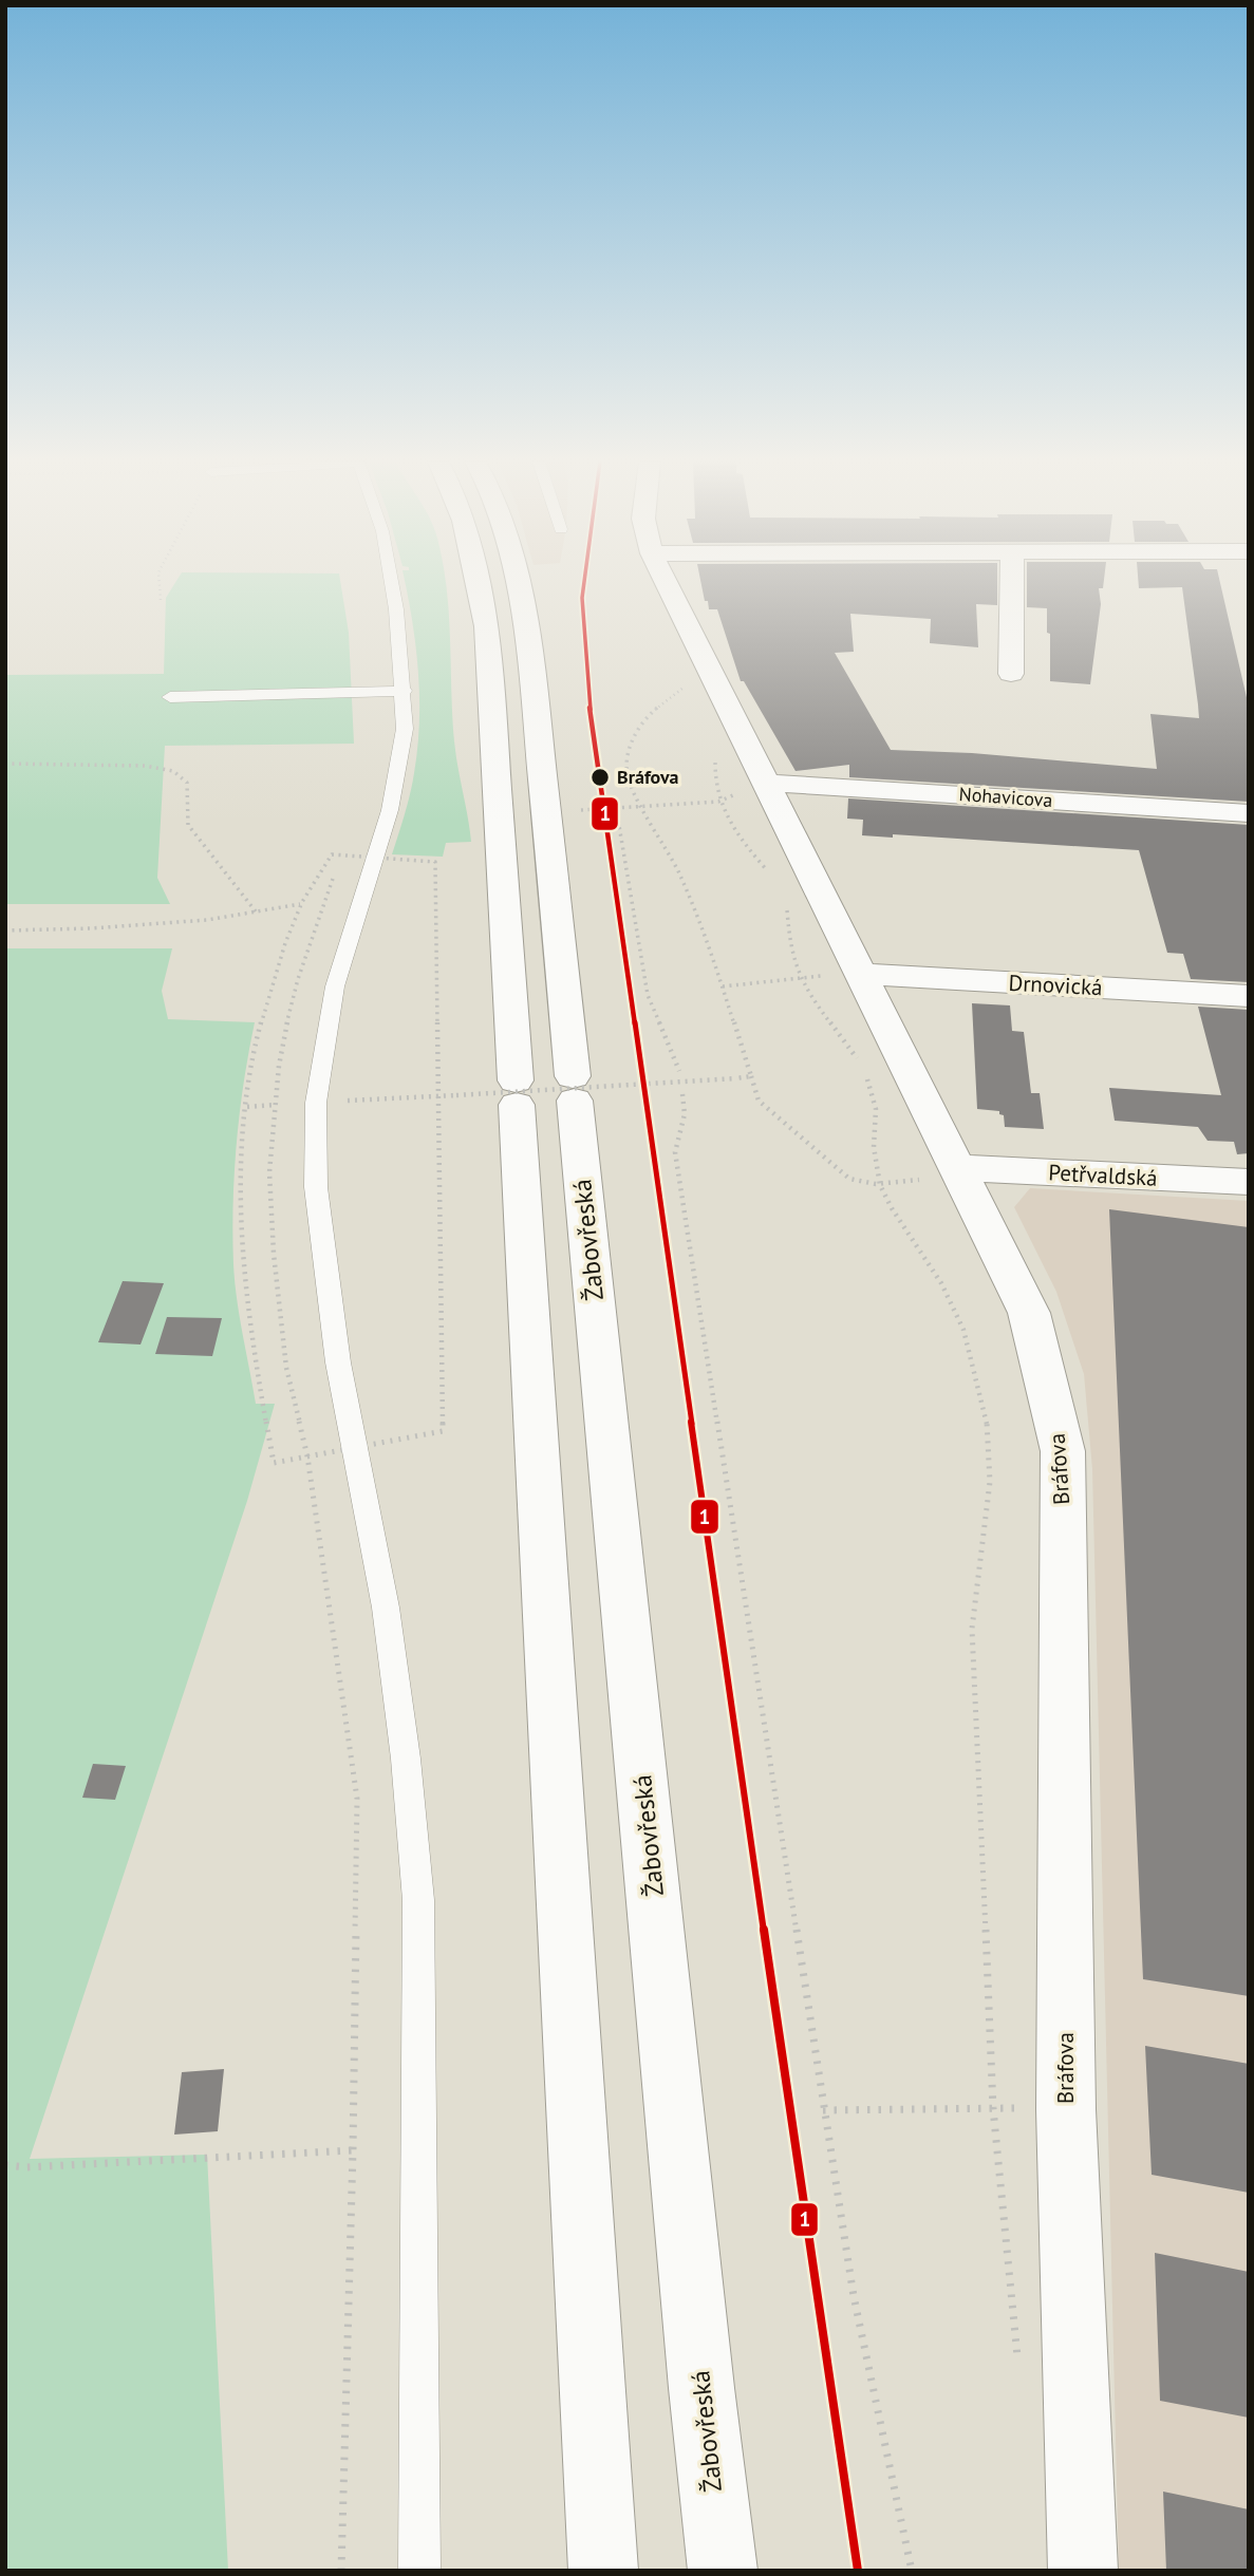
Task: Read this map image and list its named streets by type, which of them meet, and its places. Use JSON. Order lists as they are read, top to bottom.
{
  "streets": {
    "main road": [
      "Nohavicova",
      "Drnovická",
      "Petřvaldská",
      "Žabovřeská",
      "Bráfova"
    ]
  },
  "crossings": [
    ["Nohavicova", "Bráfova"],
    ["Drnovická", "Bráfova"],
    ["Petřvaldská", "Bráfova"]
  ],
  "places": ["Bráfova"],
  "lines": ["transit line 1"]
}
